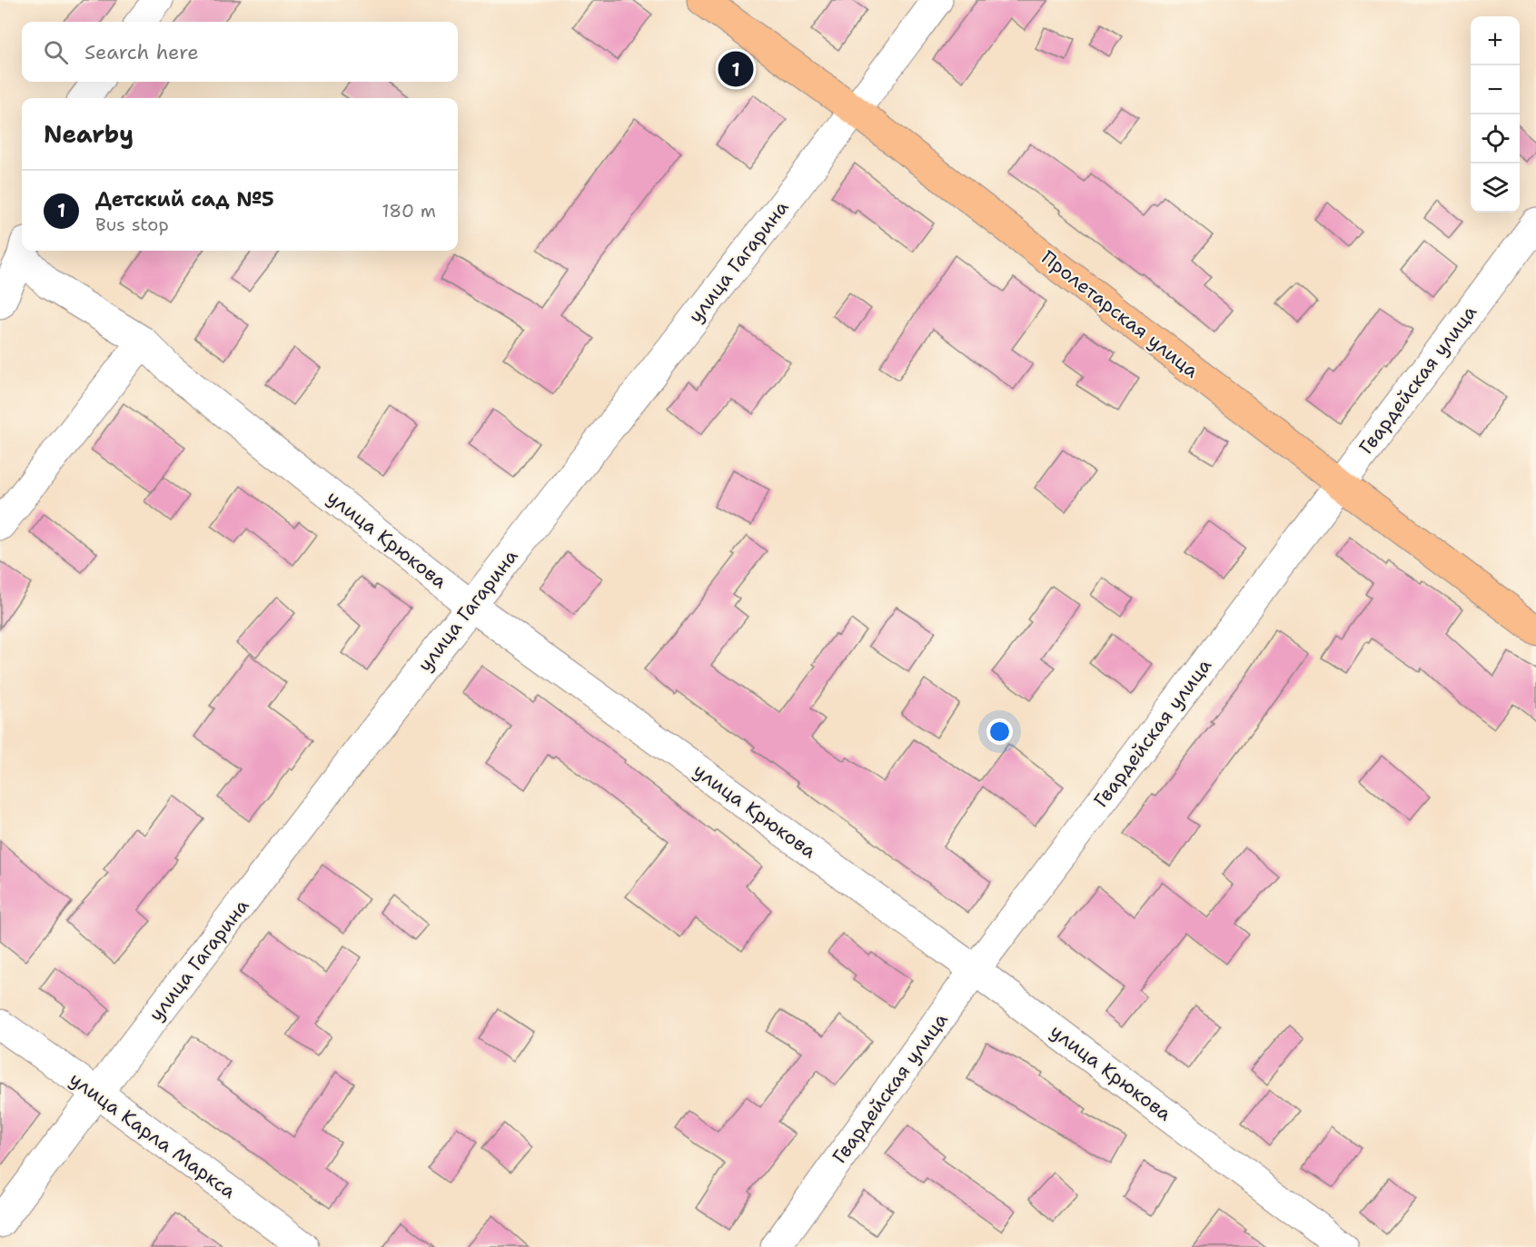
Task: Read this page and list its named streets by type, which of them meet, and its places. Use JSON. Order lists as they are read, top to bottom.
{
  "streets": {
    "main road": ["Пролетарская улица"],
    "street": [
      "улица Гагарина",
      "Гвардейская улица",
      "улица Крюкова",
      "улица Карла Маркса"
    ]
  },
  "crossings": [
    ["улица Гагарина", "Пролетарская улица"],
    ["улица Гагарина", "улица Крюкова"],
    ["улица Гагарина", "улица Карла Маркса"],
    ["Пролетарская улица", "Гвардейская улица"],
    ["Гвардейская улица", "улица Крюкова"]
  ],
  "page": {
    "map_buttons": ["+", "−"],
    "search": "Search here",
    "pins": "1",
    "heading": "Nearby",
    "list": [
      {
        "mark": "1",
        "name": "Детский сад №5",
        "note": "Bus stop",
        "value": "180 m"
      }
    ]
  }
}
